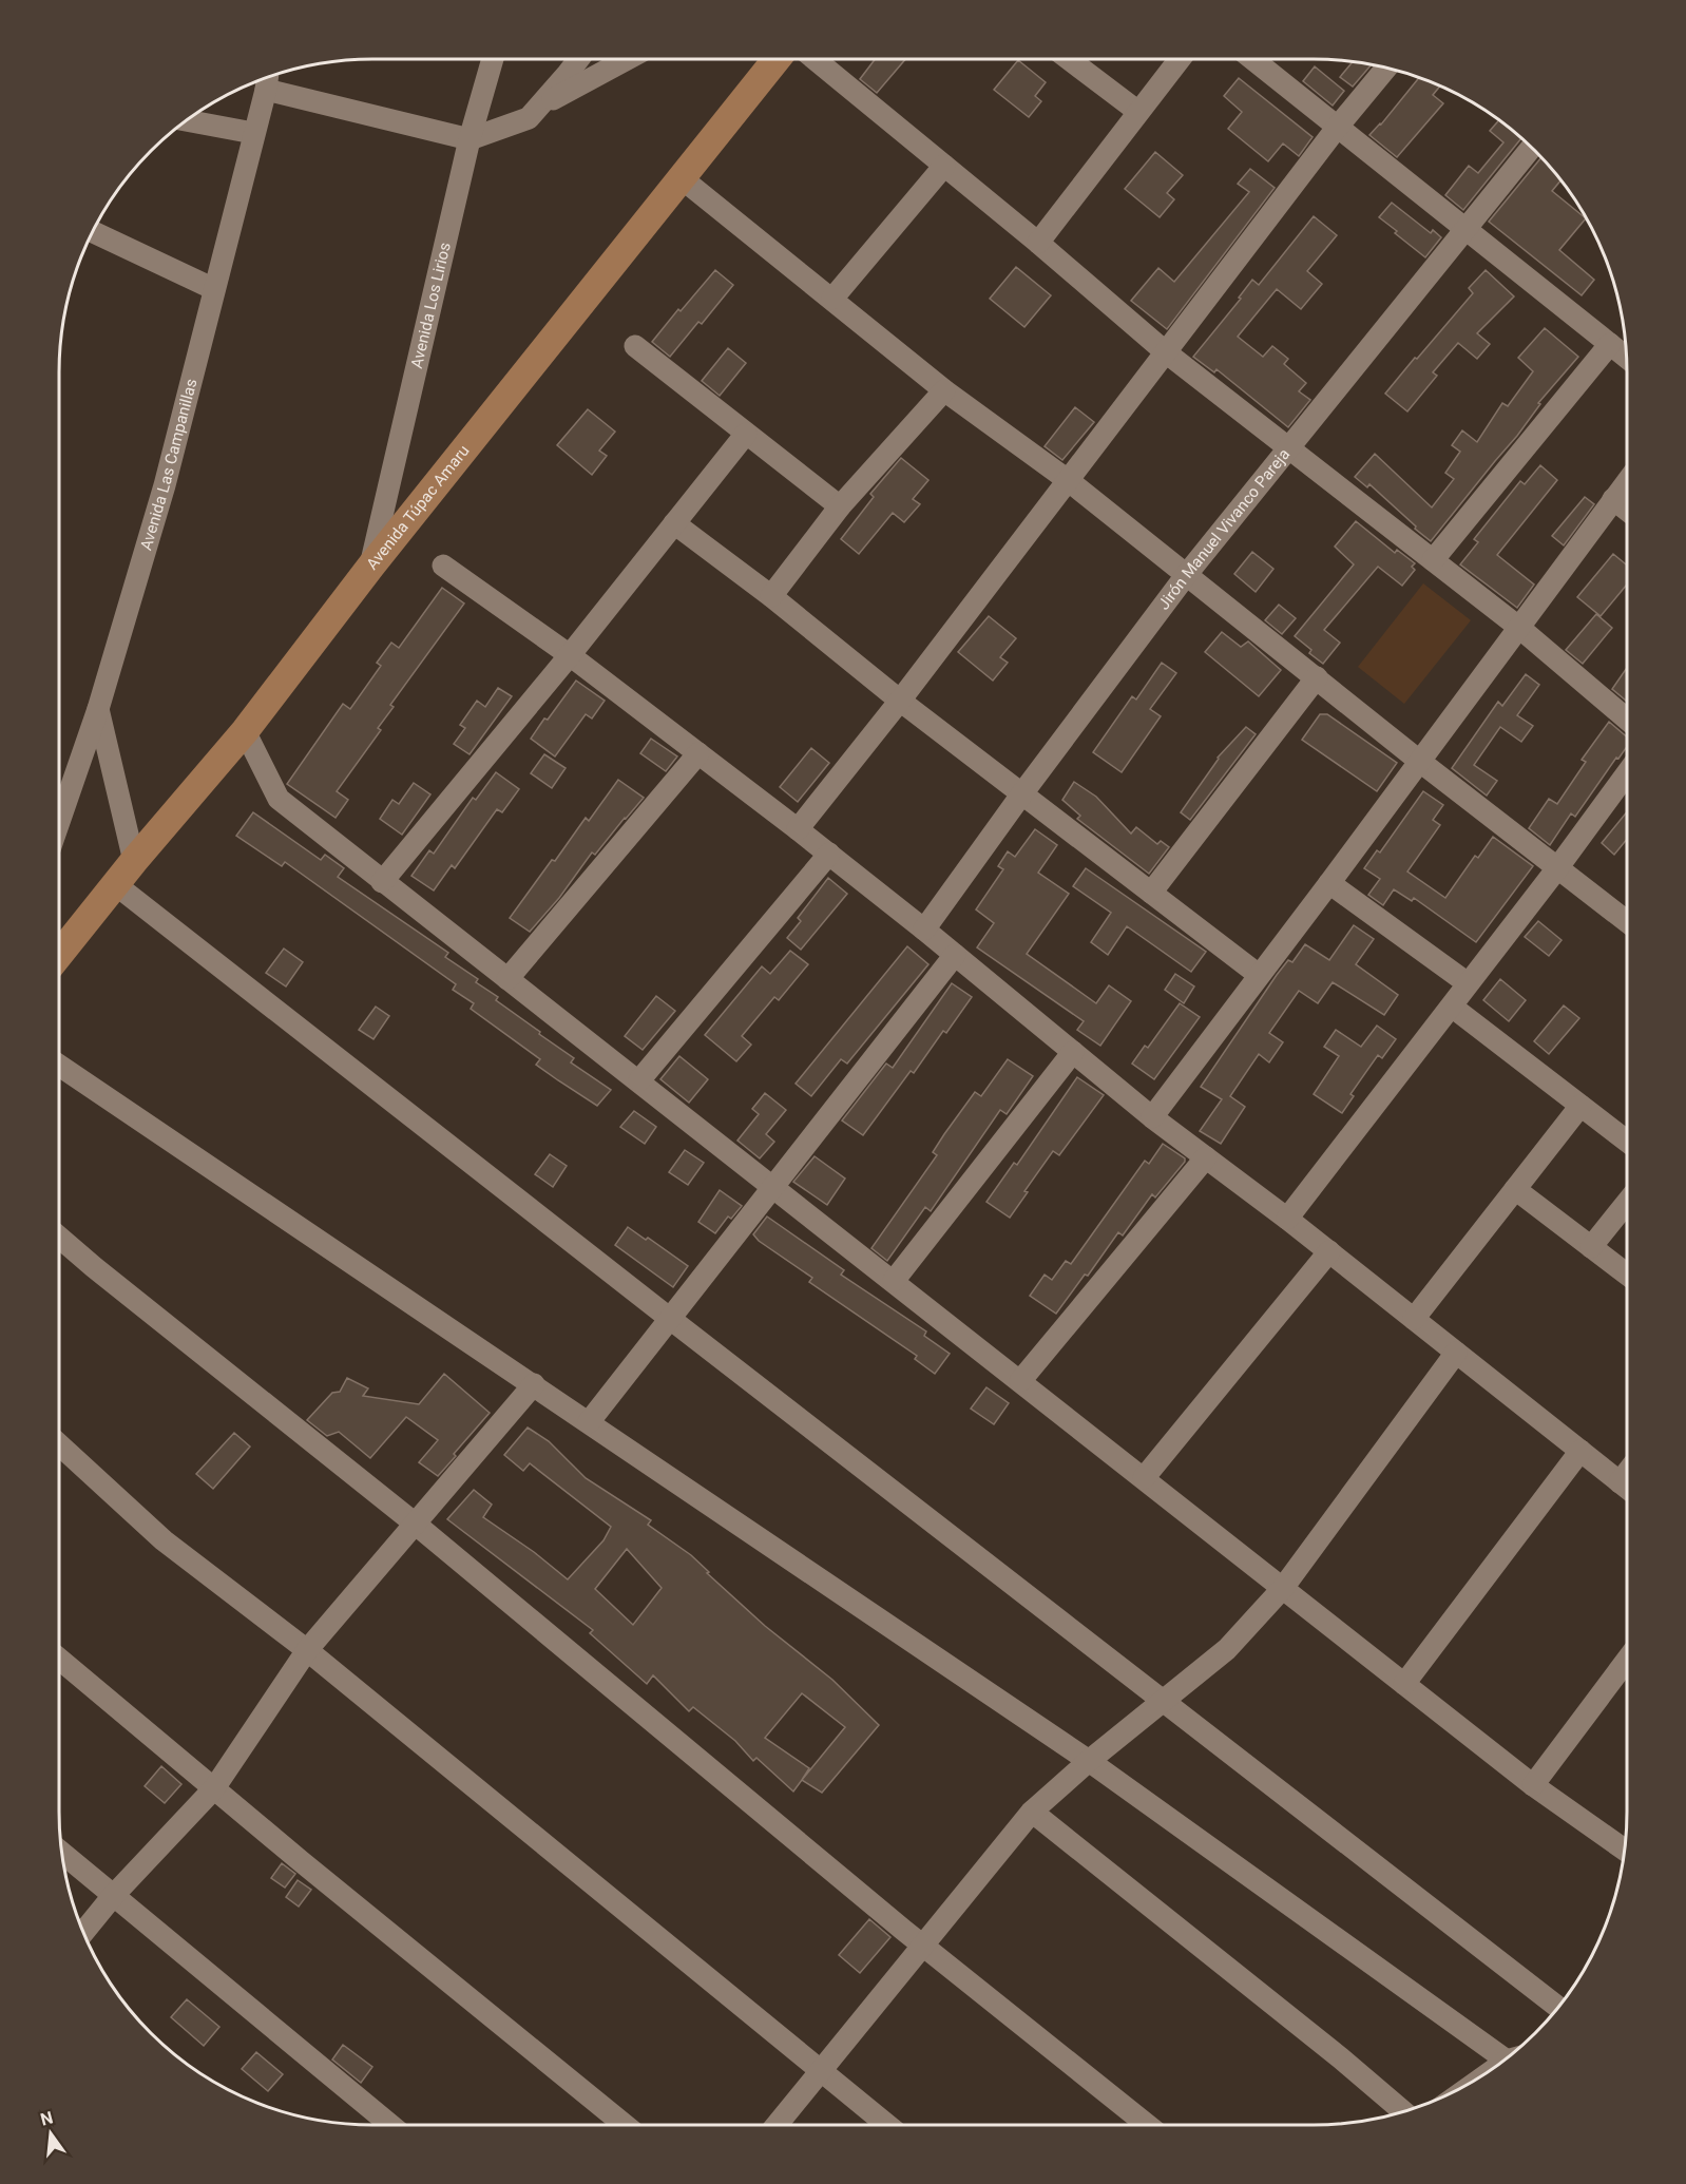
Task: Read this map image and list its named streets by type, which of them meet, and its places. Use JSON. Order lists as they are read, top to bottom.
{
  "streets": {
    "main road": ["Avenida Túpac Amaru"],
    "street": ["Avenida Los Lirios", "Avenida Las Campanillas", "Jirón Manuel Vivanco Pareja"]
  },
  "crossings": [
    ["Avenida Los Lirios", "Avenida Túpac Amaru"],
    ["Avenida Las Campanillas", "Avenida Túpac Amaru"]
  ],
  "north": "top"
}
